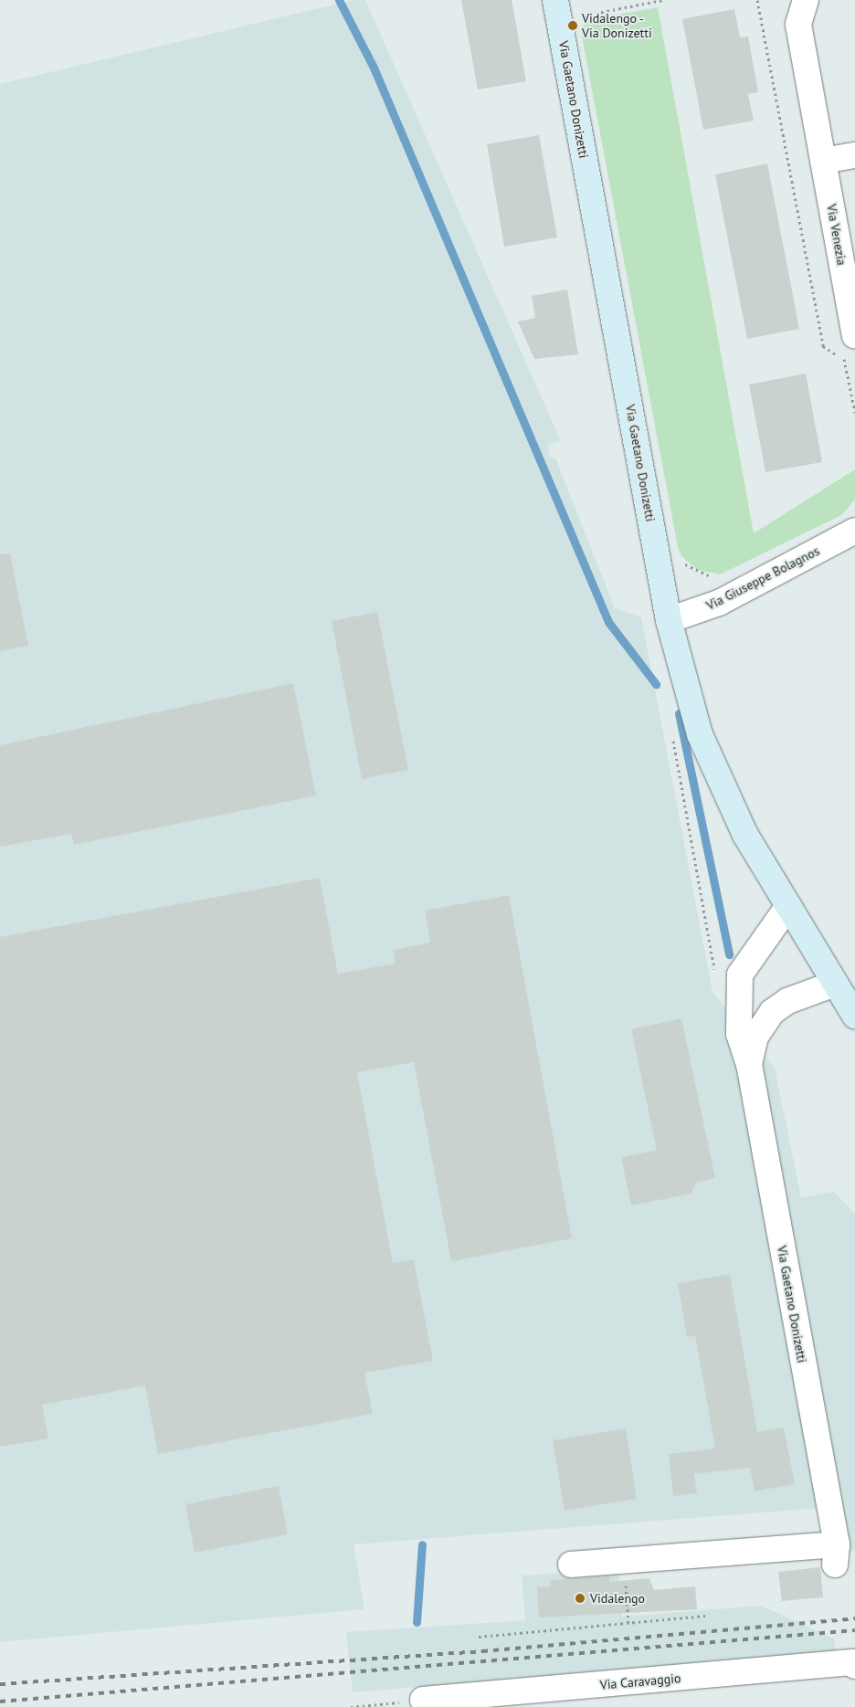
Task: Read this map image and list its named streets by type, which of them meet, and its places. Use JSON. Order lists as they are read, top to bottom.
{
  "streets": {
    "main road": ["Via Gaetano Donizetti"],
    "street": ["Via Venezia", "Via Giuseppe Bolagnos", "Via Caravaggio"]
  },
  "crossings": [
    ["Via Gaetano Donizetti", "Via Giuseppe Bolagnos"]
  ],
  "places": ["Vidalengo - Via Donizetti", "Vidalengo"]
}
